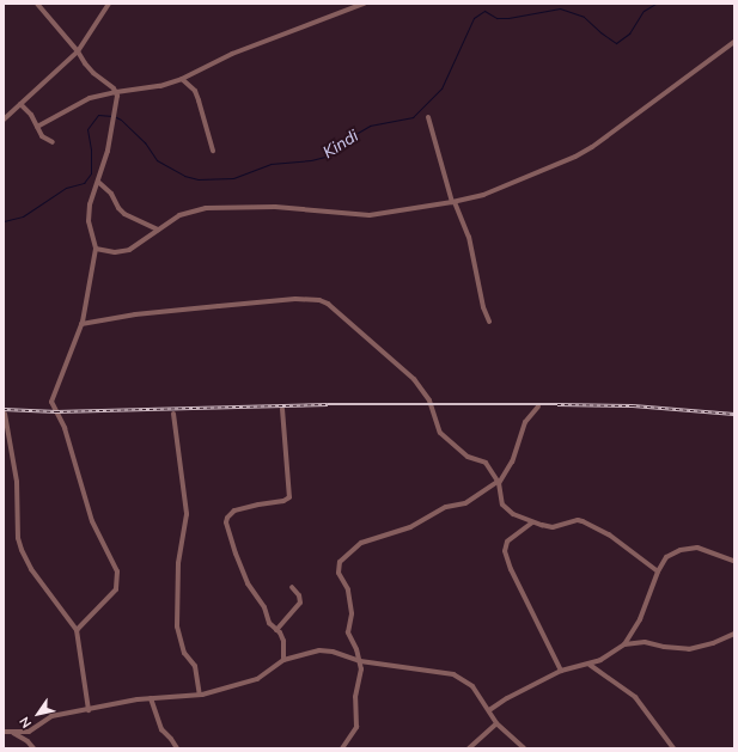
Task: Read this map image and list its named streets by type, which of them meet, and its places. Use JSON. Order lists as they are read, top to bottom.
{
  "water": ["Kindi"],
  "north": "bottom left"
}
